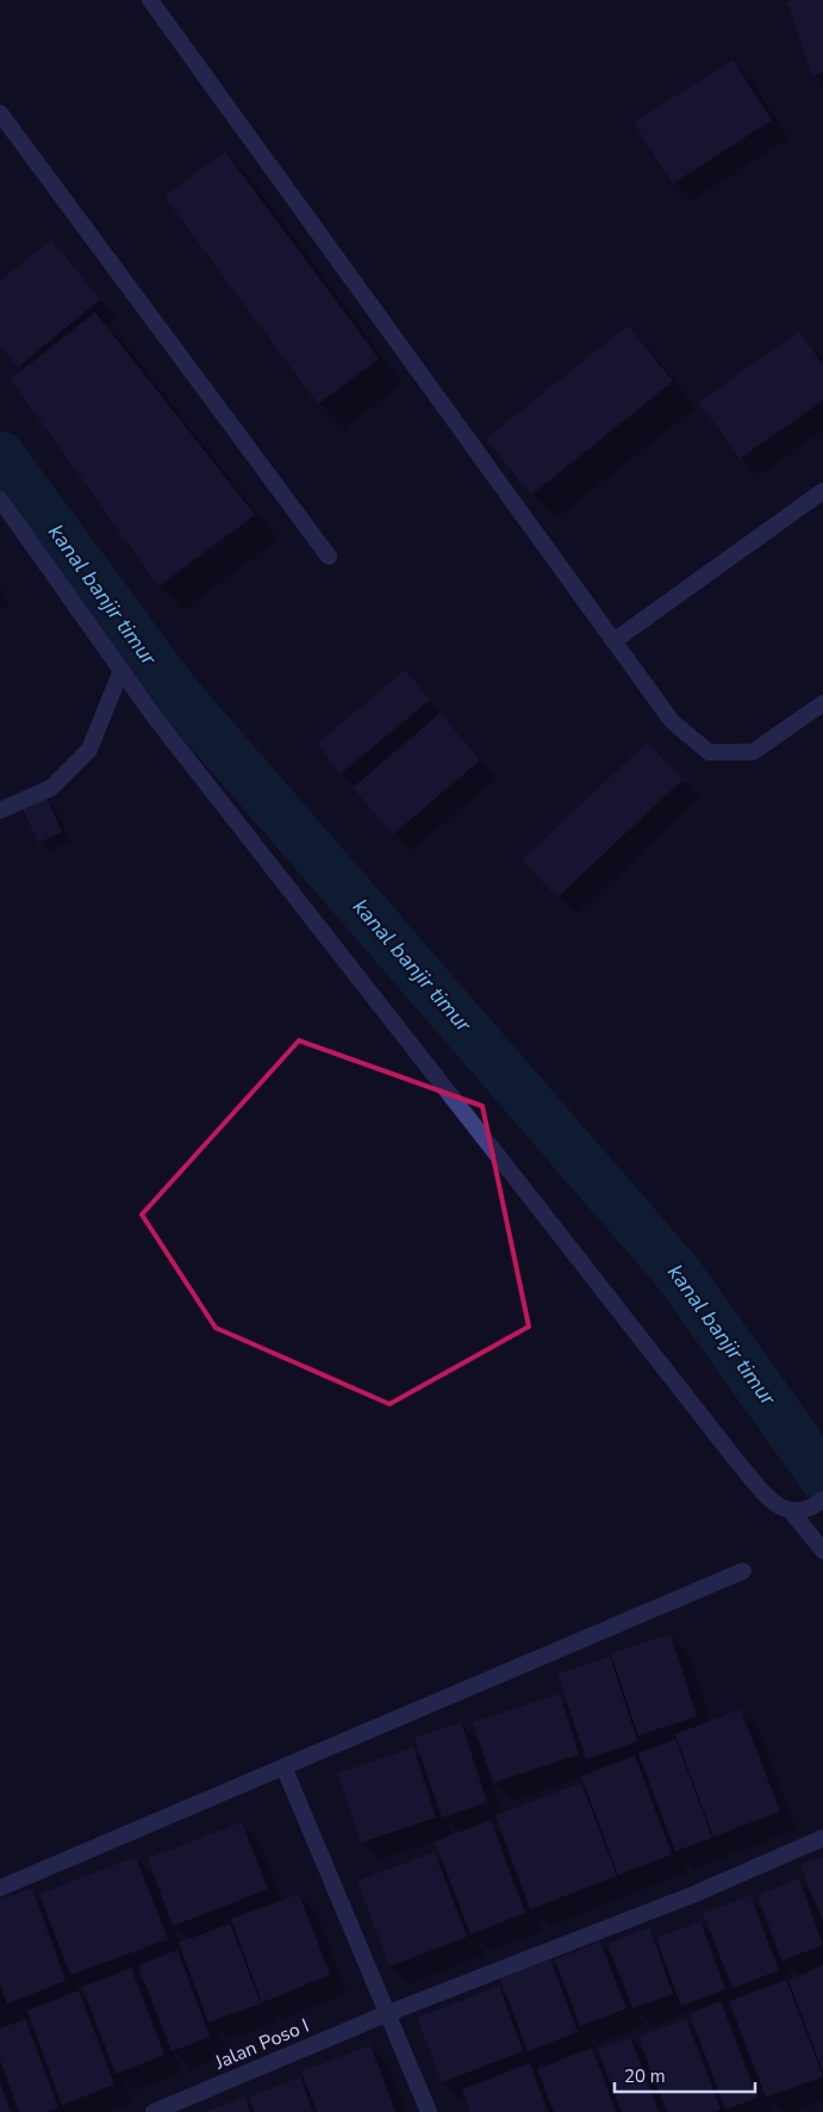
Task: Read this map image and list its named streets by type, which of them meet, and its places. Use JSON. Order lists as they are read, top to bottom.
{
  "streets": {
    "street": ["Jalan Poso I"]
  },
  "water": ["kanal banjir timur"],
  "scale_bar": "20 m"
}
